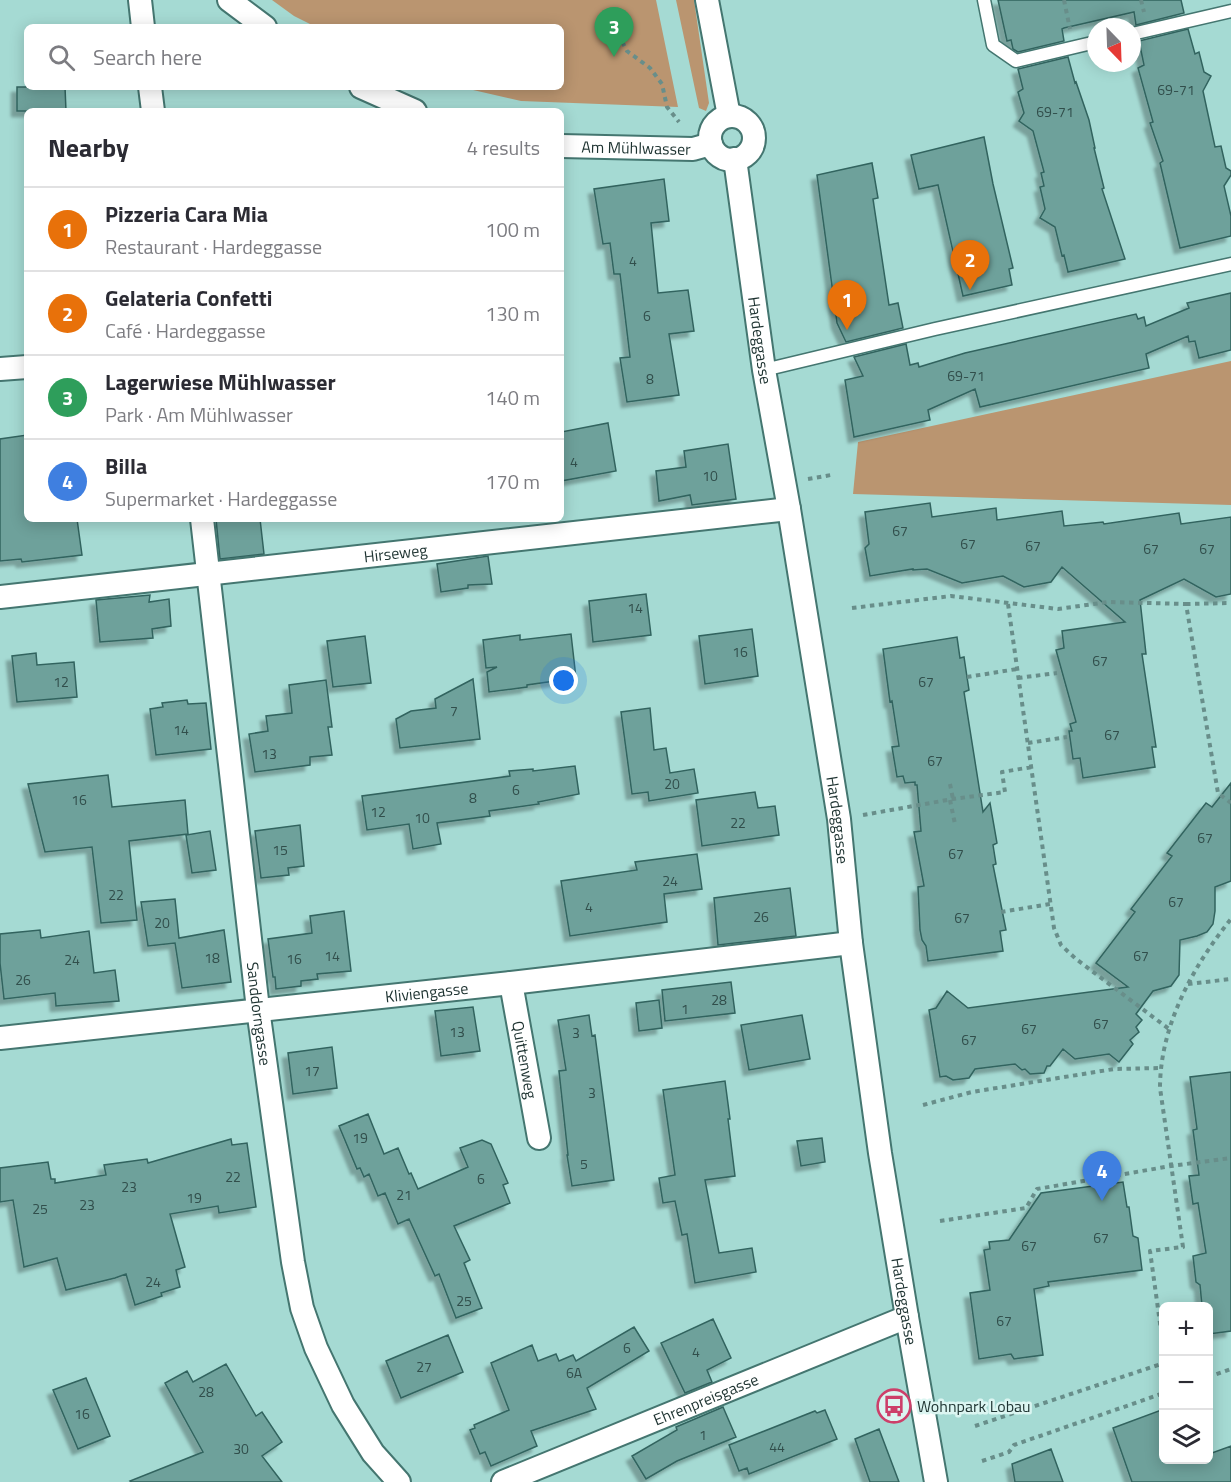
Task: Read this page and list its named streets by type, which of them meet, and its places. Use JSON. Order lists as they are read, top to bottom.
{
  "streets": {
    "street": [
      "Am Mühlwasser",
      "Hardeggasse",
      "Hirseweg",
      "Kliviengasse",
      "Sanddorngasse",
      "Quittenweg",
      "Ehrenpreisgasse"
    ]
  },
  "crossings": [
    ["Am Mühlwasser", "Hardeggasse"],
    ["Hardeggasse", "Hirseweg"],
    ["Hardeggasse", "Kliviengasse"],
    ["Hardeggasse", "Ehrenpreisgasse"],
    ["Hirseweg", "Sanddorngasse"],
    ["Kliviengasse", "Sanddorngasse"],
    ["Kliviengasse", "Quittenweg"]
  ],
  "places": {
    "bus stop": ["Wohnpark Lobau"]
  },
  "house_numbers": [
    "69-71",
    "69-71",
    "4",
    "6",
    "69-71",
    "8",
    "4",
    "10",
    "67",
    "67",
    "67",
    "67",
    "67",
    "14",
    "16",
    "67",
    "12",
    "67",
    "7",
    "14",
    "67",
    "13",
    "67",
    "20",
    "6",
    "8",
    "16",
    "12",
    "10",
    "22",
    "67",
    "15",
    "67",
    "24",
    "22",
    "67",
    "4",
    "26",
    "67",
    "20",
    "14",
    "67",
    "18",
    "16",
    "24",
    "26",
    "28",
    "1",
    "67",
    "67",
    "13",
    "3",
    "67",
    "17",
    "3",
    "19",
    "5",
    "22",
    "6",
    "23",
    "21",
    "19",
    "23",
    "25",
    "67",
    "67",
    "24",
    "25",
    "67",
    "6",
    "4",
    "27",
    "6A",
    "28",
    "16",
    "1",
    "44",
    "30"
  ],
  "north": "bottom right",
  "page": {
    "pins": [
      "3",
      "2",
      "1",
      "4"
    ],
    "search": "Search here",
    "heading": ["Nearby", "4 results"],
    "list": [
      {
        "mark": "1",
        "name": "Pizzeria Cara Mia",
        "note": "Restaurant · Hardeggasse",
        "value": "100 m"
      },
      {
        "mark": "2",
        "name": "Gelateria Confetti",
        "note": "Café · Hardeggasse",
        "value": "130 m"
      },
      {
        "mark": "3",
        "name": "Lagerwiese Mühlwasser",
        "note": "Park · Am Mühlwasser",
        "value": "140 m"
      },
      {
        "mark": "4",
        "name": "Billa",
        "note": "Supermarket · Hardeggasse",
        "value": "170 m"
      }
    ],
    "map_buttons": ["+", "−"]
  }
}
